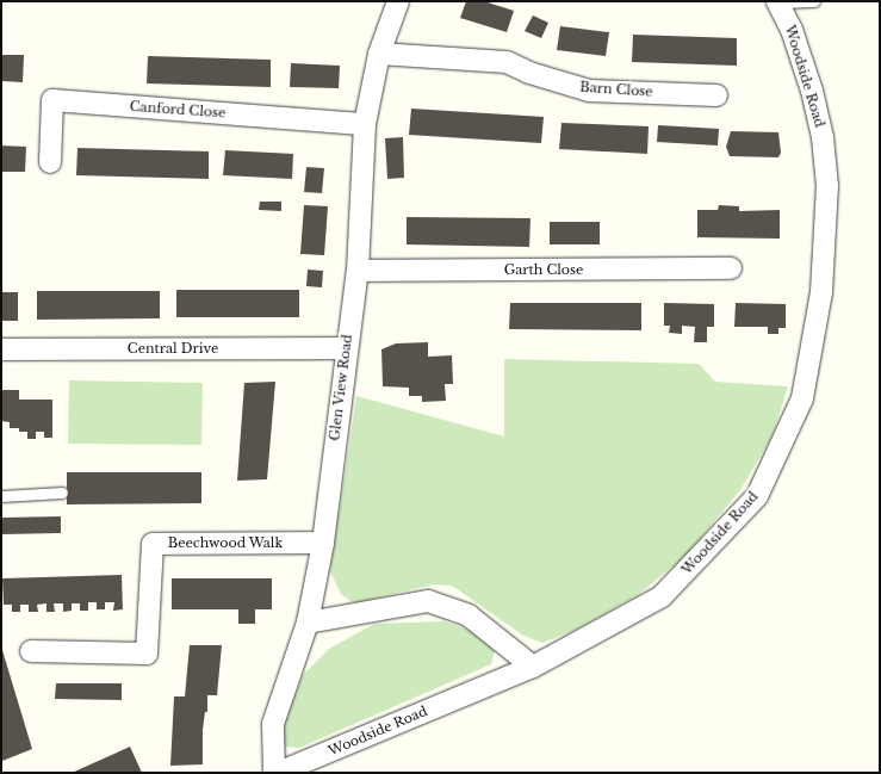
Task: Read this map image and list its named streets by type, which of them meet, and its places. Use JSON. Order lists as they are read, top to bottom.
{
  "streets": {
    "street": [
      "Woodside Road",
      "Barn Close",
      "Canford Close",
      "Garth Close",
      "Central Drive",
      "Glen View Road",
      "Beechwood Walk"
    ]
  },
  "crossings": [
    ["Barn Close", "Glen View Road"],
    ["Canford Close", "Glen View Road"],
    ["Garth Close", "Glen View Road"],
    ["Central Drive", "Glen View Road"],
    ["Glen View Road", "Beechwood Walk"]
  ]
}
